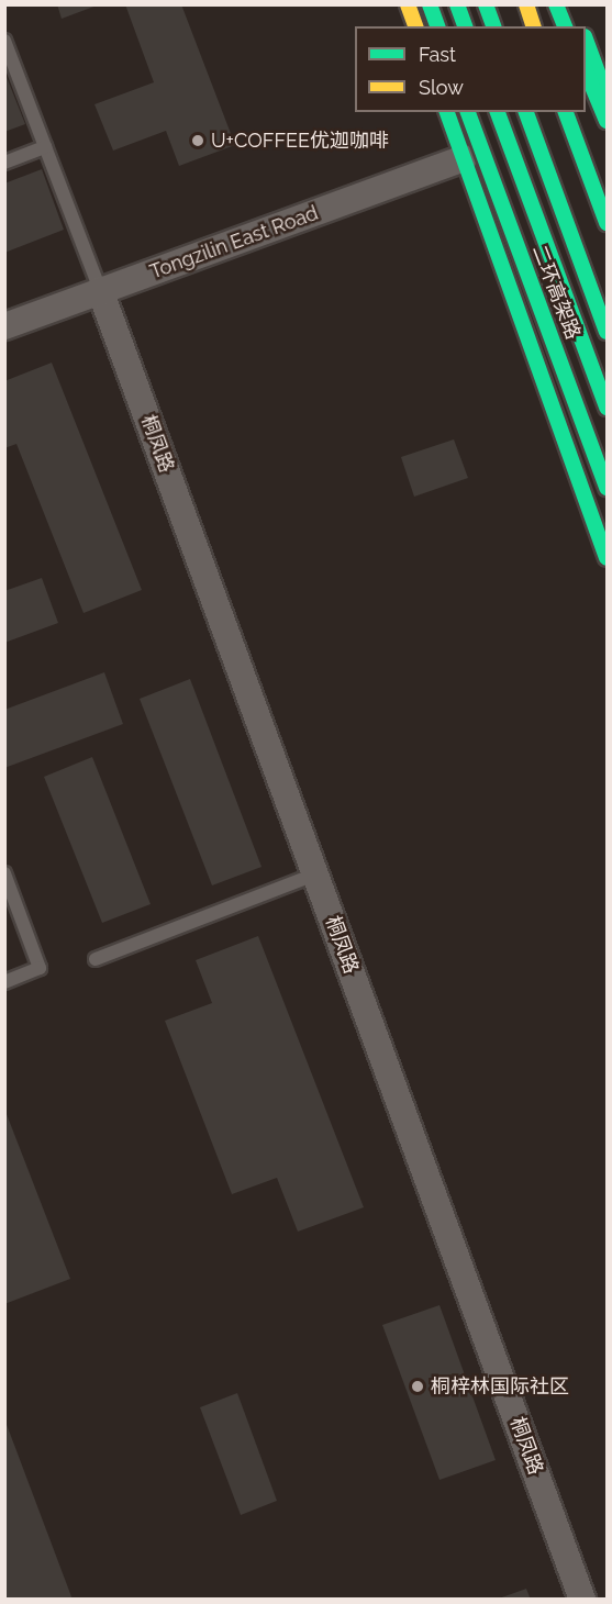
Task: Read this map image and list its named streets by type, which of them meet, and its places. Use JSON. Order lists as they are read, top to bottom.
{
  "streets": {
    "main road": ["二环高架路"],
    "street": ["Tongzilin East Road", "桐凤路"]
  },
  "crossings": [
    ["Tongzilin East Road", "桐凤路"]
  ],
  "places": ["U+COFFEE优迦咖啡", "桐梓林国际社区"],
  "legend": ["Fast", "Slow"]
}
